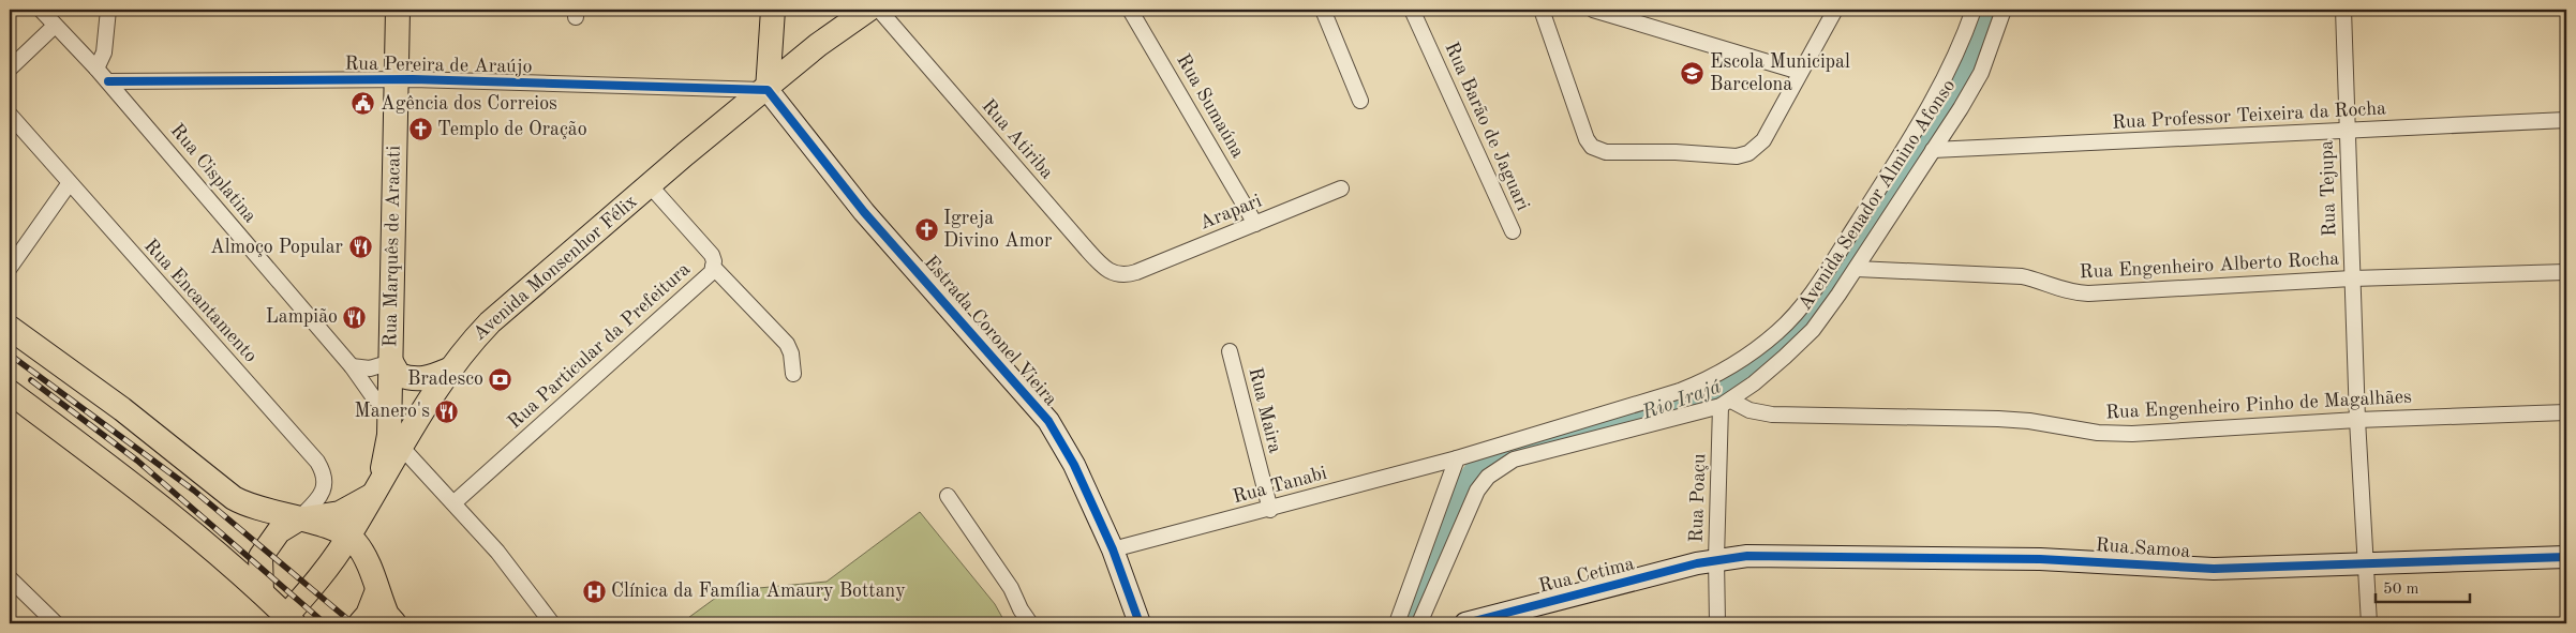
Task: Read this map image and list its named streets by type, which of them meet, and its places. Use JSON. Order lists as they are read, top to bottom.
{
  "streets": {
    "main road": ["Rua Marquês de Aracati", "Avenida Monsenhor Félix"],
    "street": [
      "Rua Pereira de Araújo",
      "Rua Sumaúna",
      "Rua Professor Teixeira da Rocha",
      "Rua Barão de Jaguari",
      "Rua Atiriba",
      "Rua Cisplatina",
      "Rua Tejupa",
      "Avenida Senador Almino Afonso",
      "Arapari",
      "Rua Engenheiro Alberto Rocha",
      "Rua Encantamento",
      "Estrada Coronel Vieira",
      "Rua Particular da Prefeitura",
      "Rua Engenheiro Pinho de Magalhães",
      "Rua Maira",
      "Rua Tanabi",
      "Rua Poaçu",
      "Rua Samoa",
      "Rua Cetima"
    ]
  },
  "crossings": [
    ["Rua Pereira de Araújo", "Rua Cisplatina"],
    ["Rua Pereira de Araújo", "Rua Marquês de Aracati"],
    ["Rua Pereira de Araújo", "Avenida Monsenhor Félix"],
    ["Rua Pereira de Araújo", "Estrada Coronel Vieira"],
    ["Rua Sumaúna", "Arapari"],
    ["Rua Professor Teixeira da Rocha", "Rua Tejupa"],
    ["Rua Professor Teixeira da Rocha", "Avenida Senador Almino Afonso"],
    ["Rua Atiriba", "Arapari"],
    ["Rua Cisplatina", "Rua Marquês de Aracati"],
    ["Rua Tejupa", "Rua Engenheiro Alberto Rocha"],
    ["Rua Tejupa", "Rua Engenheiro Pinho de Magalhães"],
    ["Rua Tejupa", "Rua Samoa"],
    ["Avenida Senador Almino Afonso", "Rua Engenheiro Alberto Rocha"],
    ["Avenida Senador Almino Afonso", "Rua Engenheiro Pinho de Magalhães"],
    ["Avenida Senador Almino Afonso", "Rua Tanabi"],
    ["Avenida Senador Almino Afonso", "Rua Poaçu"],
    ["Rua Marquês de Aracati", "Avenida Monsenhor Félix"],
    ["Avenida Monsenhor Félix", "Estrada Coronel Vieira"],
    ["Avenida Monsenhor Félix", "Rua Particular da Prefeitura"],
    ["Estrada Coronel Vieira", "Rua Tanabi"],
    ["Rua Engenheiro Pinho de Magalhães", "Rua Poaçu"],
    ["Rua Maira", "Rua Tanabi"],
    ["Rua Poaçu", "Rua Samoa"],
    ["Rua Poaçu", "Rua Cetima"],
    ["Rua Samoa", "Rua Cetima"]
  ],
  "water": ["Rio Irajá"],
  "places": {
    "school or university": ["Escola Municipal Barcelona"],
    "public building": ["Agência dos Correios"],
    "church": ["Templo de Oração", "Igreja Divino Amor"],
    "restaurant": ["Almoço Popular", "Lampião", "Manero's"],
    "bank": ["Bradesco"],
    "hospital": ["Clínica da Família Amaury Bottany"]
  },
  "scale_bar": "50 m"
}
